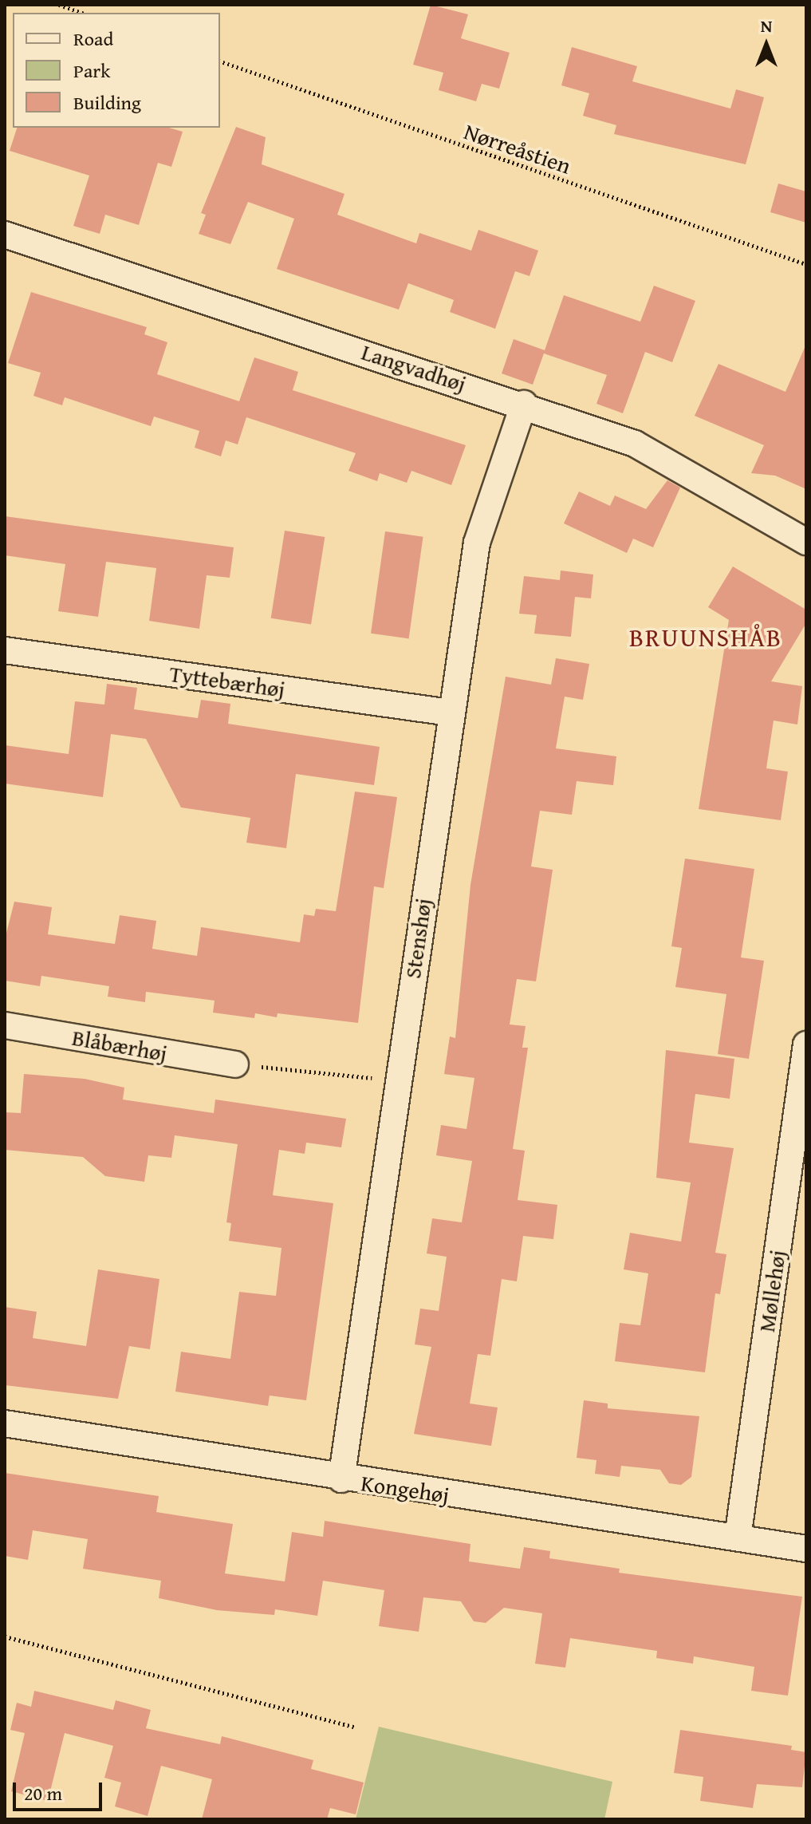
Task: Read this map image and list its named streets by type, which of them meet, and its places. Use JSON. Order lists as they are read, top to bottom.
{
  "streets": {
    "street": [
      "Langvadhøj",
      "Tyttebærhøj",
      "Stenshøj",
      "Blåbærhøj",
      "Møllehøj",
      "Kongehøj"
    ],
    "path": ["Nørreåstien"]
  },
  "crossings": [
    ["Langvadhøj", "Stenshøj"],
    ["Tyttebærhøj", "Stenshøj"],
    ["Stenshøj", "Kongehøj"],
    ["Møllehøj", "Kongehøj"]
  ],
  "districts": ["BRUUNSHÅB"],
  "legend": ["Road", "Park", "Building"],
  "scale_bar": "20 m",
  "north": "top"
}
